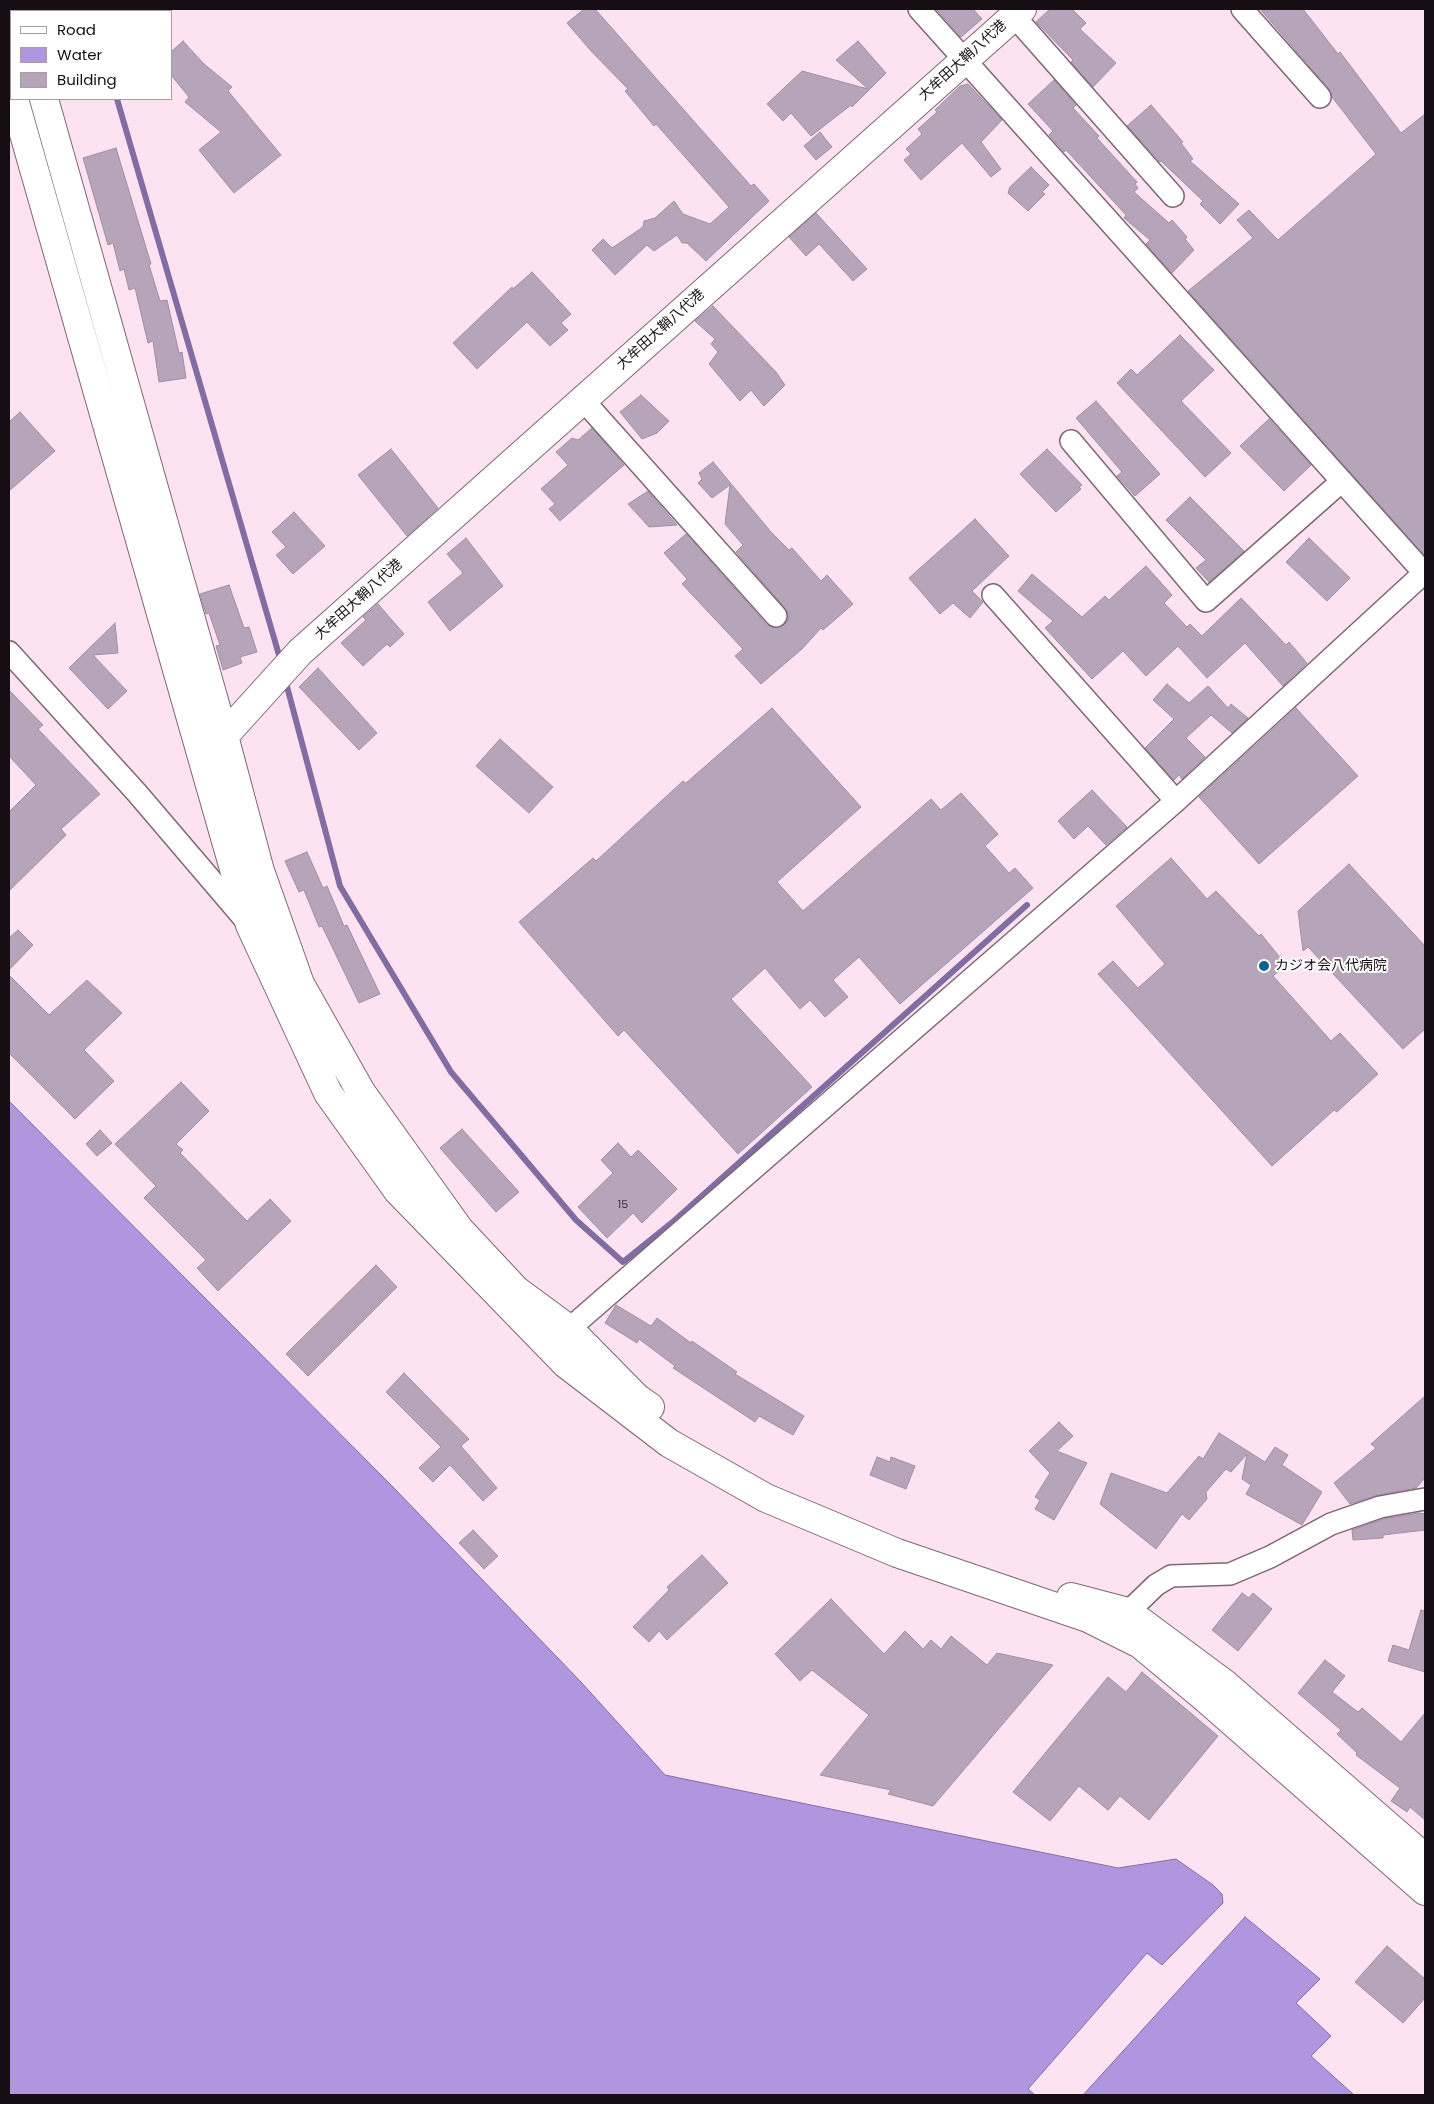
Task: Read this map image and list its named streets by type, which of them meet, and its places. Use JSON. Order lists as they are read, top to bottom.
{
  "streets": {
    "street": ["大牟田大鞘八代港"]
  },
  "places": ["カジオ会八代病院"],
  "house_numbers": ["15"],
  "legend": ["Road", "Water", "Building"]
}
